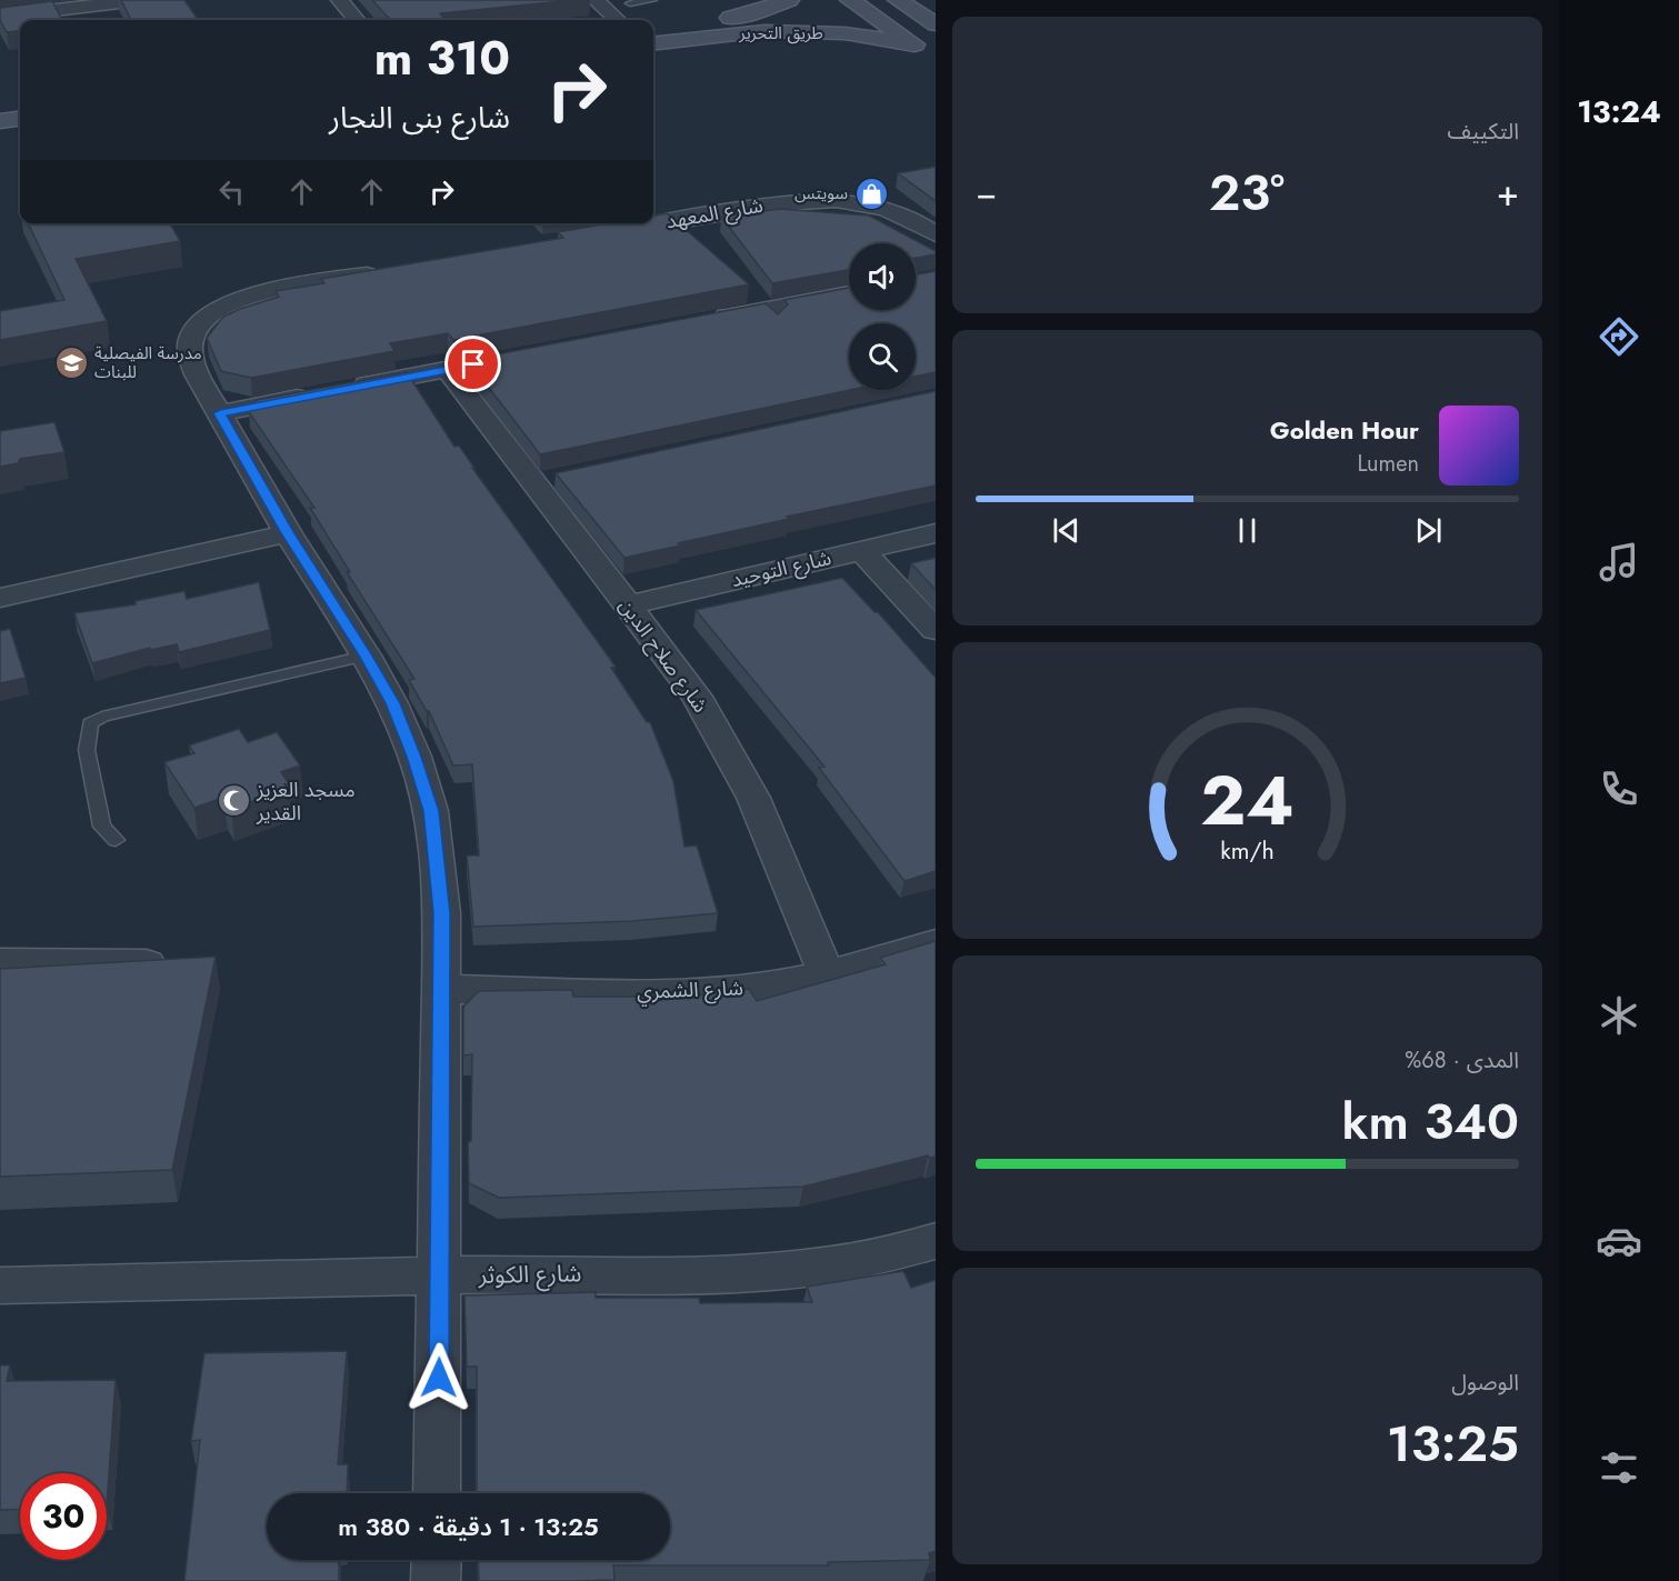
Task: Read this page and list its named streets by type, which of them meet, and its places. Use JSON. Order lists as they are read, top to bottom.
{
  "streets": {
    "street": [
      "طريق التحرير",
      "شارع المعهد",
      "شارع التوحيد",
      "شارع صلاح الدين",
      "شارع الشمري",
      "شارع الكوثر"
    ]
  },
  "crossings": [
    ["شارع التوحيد", "شارع صلاح الدين"],
    ["شارع صلاح الدين", "شارع الشمري"]
  ],
  "places": {
    "shop": ["سويتس"],
    "school or university": ["مدرسة الفيصلية للبنات"],
    "mosque": ["مسجد العزيز القدير"]
  },
  "page": {
    "tabs": "13:24",
    "tile": [
      "التكييف",
      ["المدى · 68%", "340 km"],
      ["الوصول", "13:25"]
    ],
    "turn": ["310 m", "شارع بنى النجار"],
    "heat": ["−", "23°", "+"],
    "song": ["Golden Hour", "Lumen"],
    "limit": "30",
    "trip": "13:25 · 1 دقيقة · 380 m",
    "gauge": ["24", "km/h"]
  }
}
